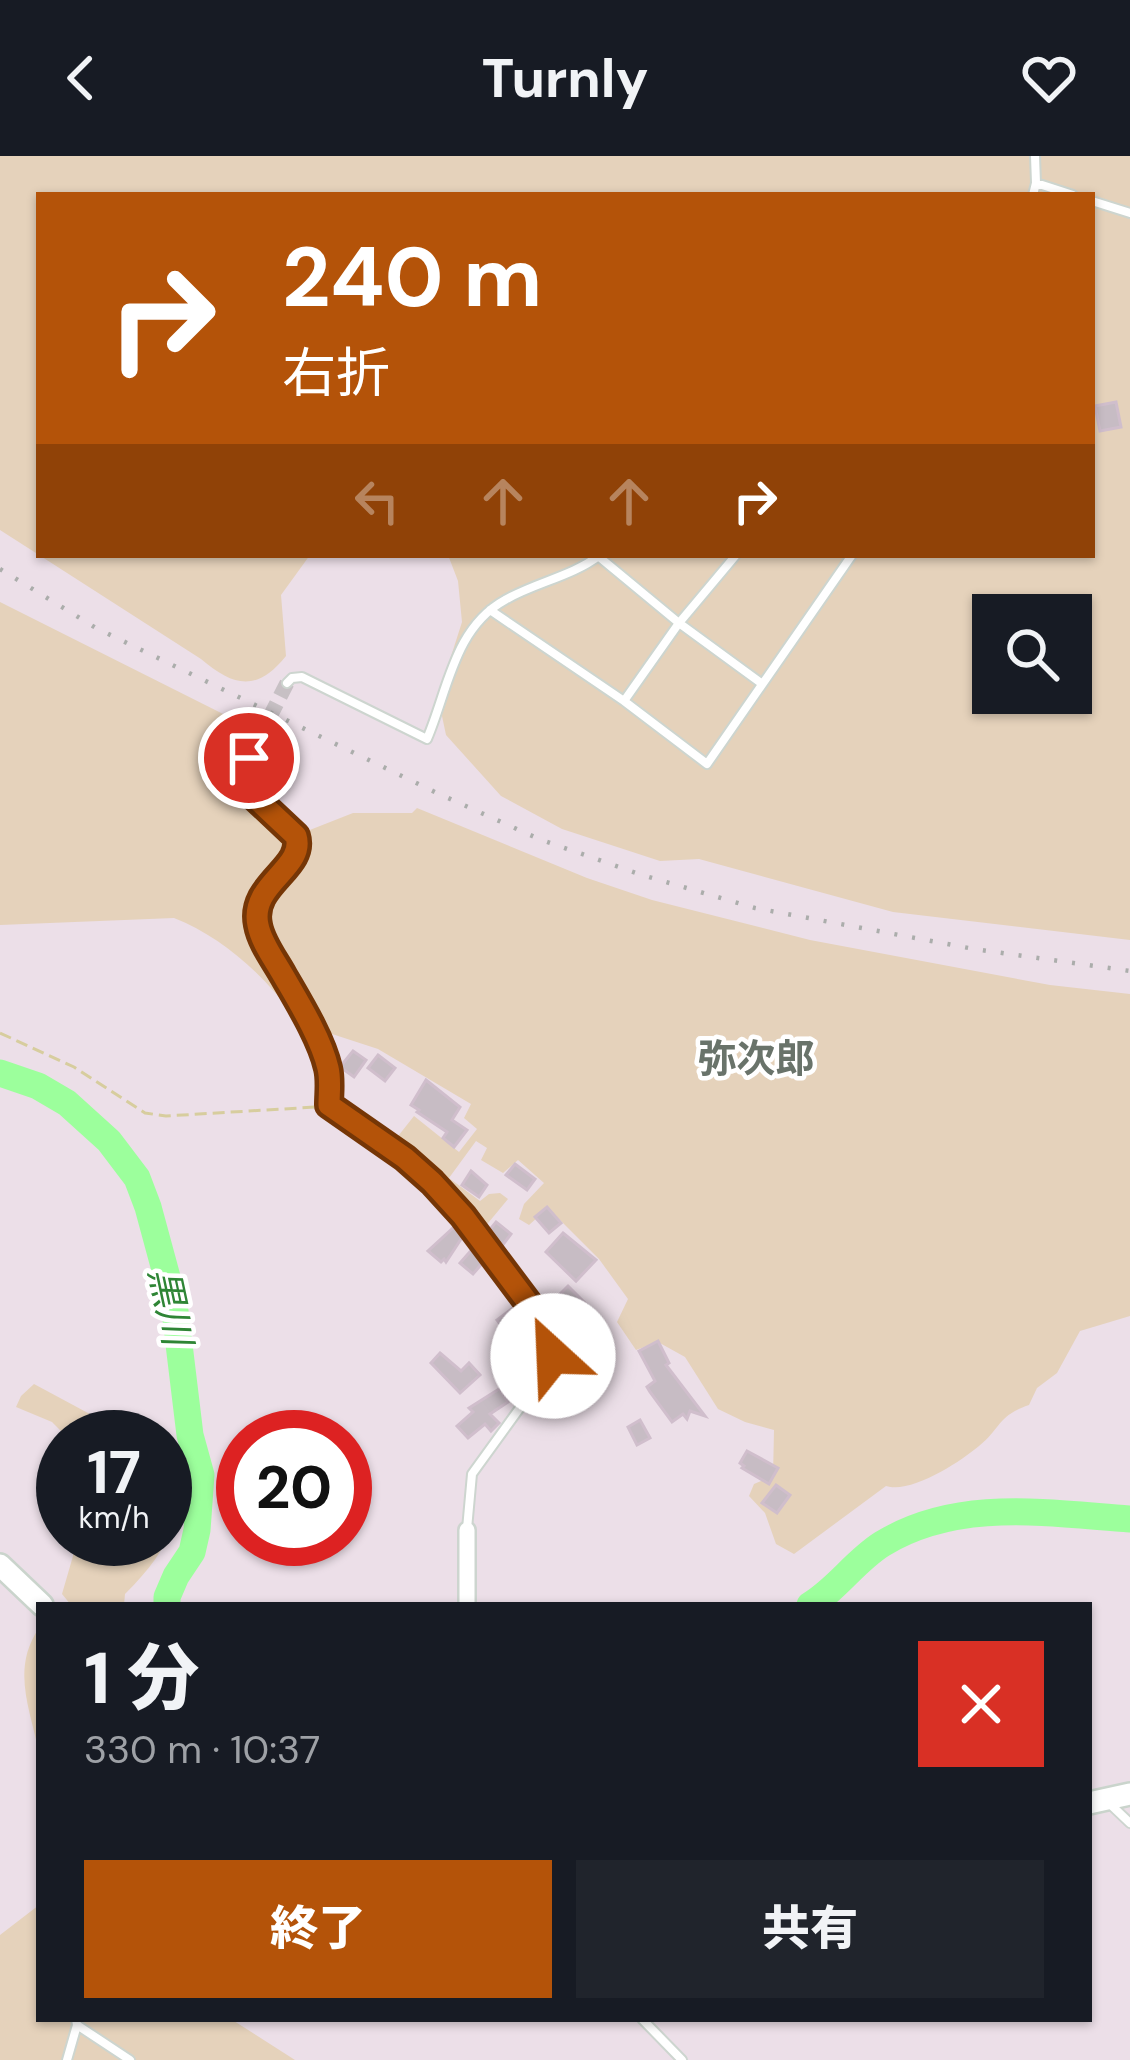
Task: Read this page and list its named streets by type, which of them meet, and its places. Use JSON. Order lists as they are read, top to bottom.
{
  "districts": ["弥次郎"],
  "water": ["黒川"],
  "page": {
    "header": "Turnly",
    "turn": ["240 m", "右折"],
    "speed": "17 km/h",
    "limit": "20",
    "heading": ["1 分", "330 m · 10:37"],
    "buttons": ["終了", "共有"]
  }
}
